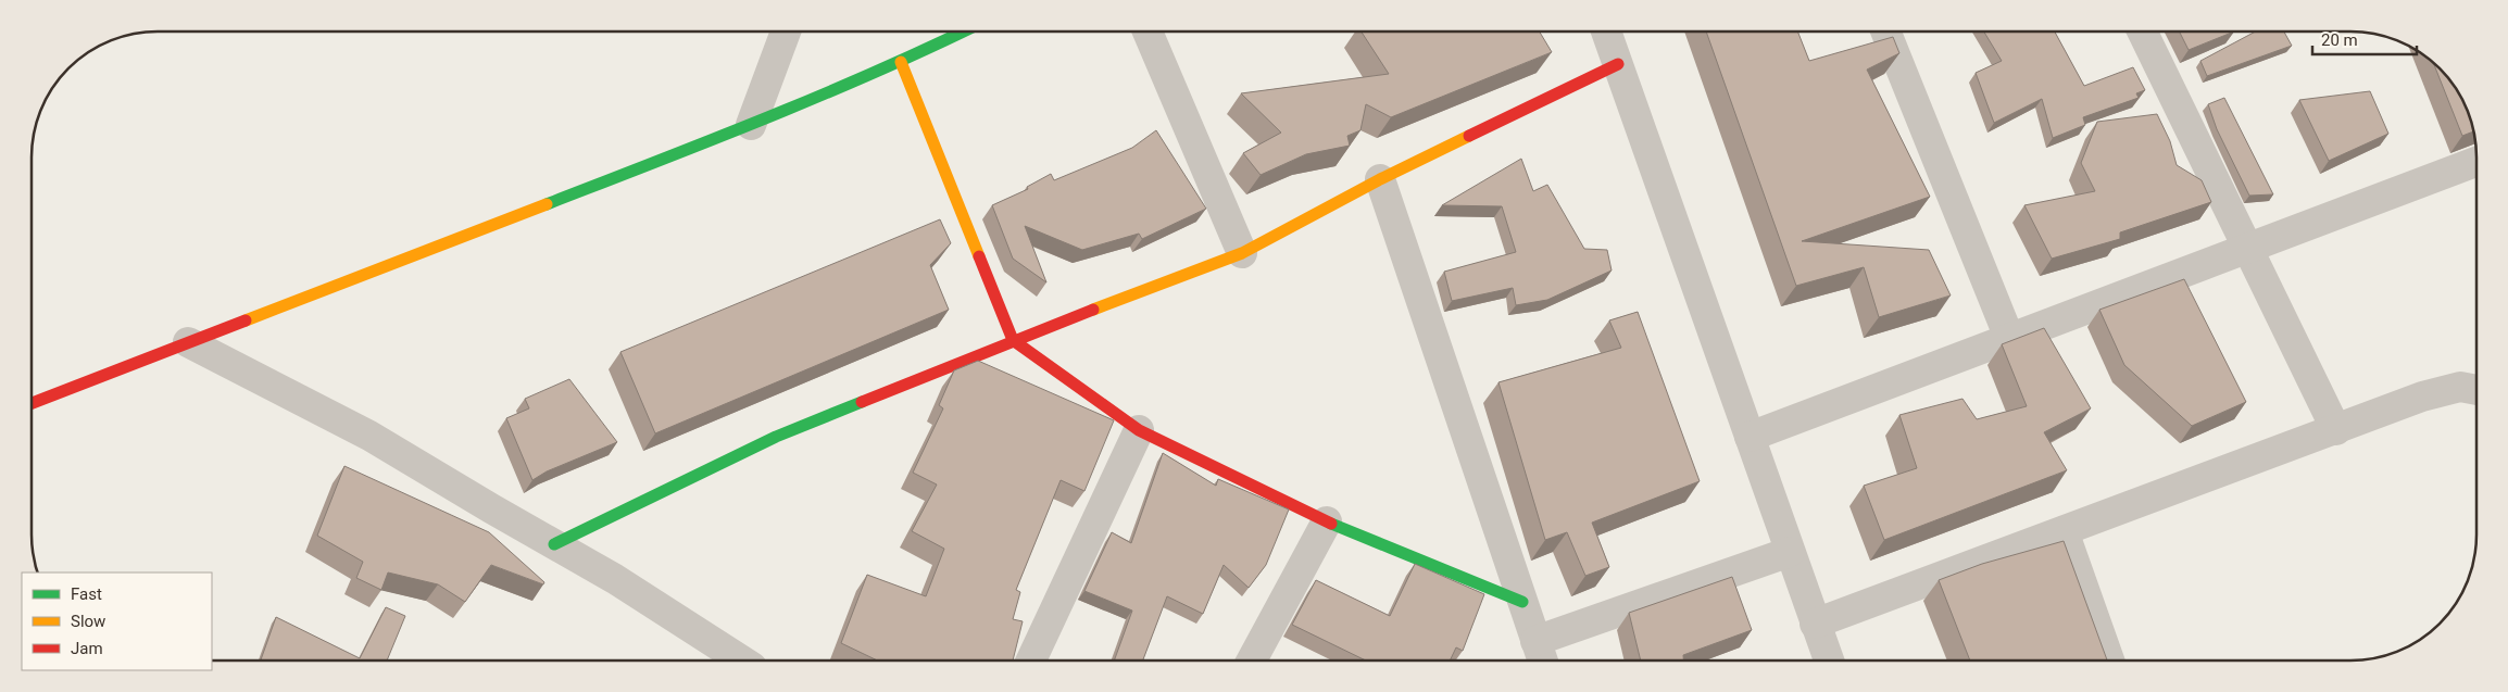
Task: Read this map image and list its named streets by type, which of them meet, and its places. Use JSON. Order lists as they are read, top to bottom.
{
  "legend": ["Fast", "Slow", "Jam"],
  "scale_bar": "20 m"
}
